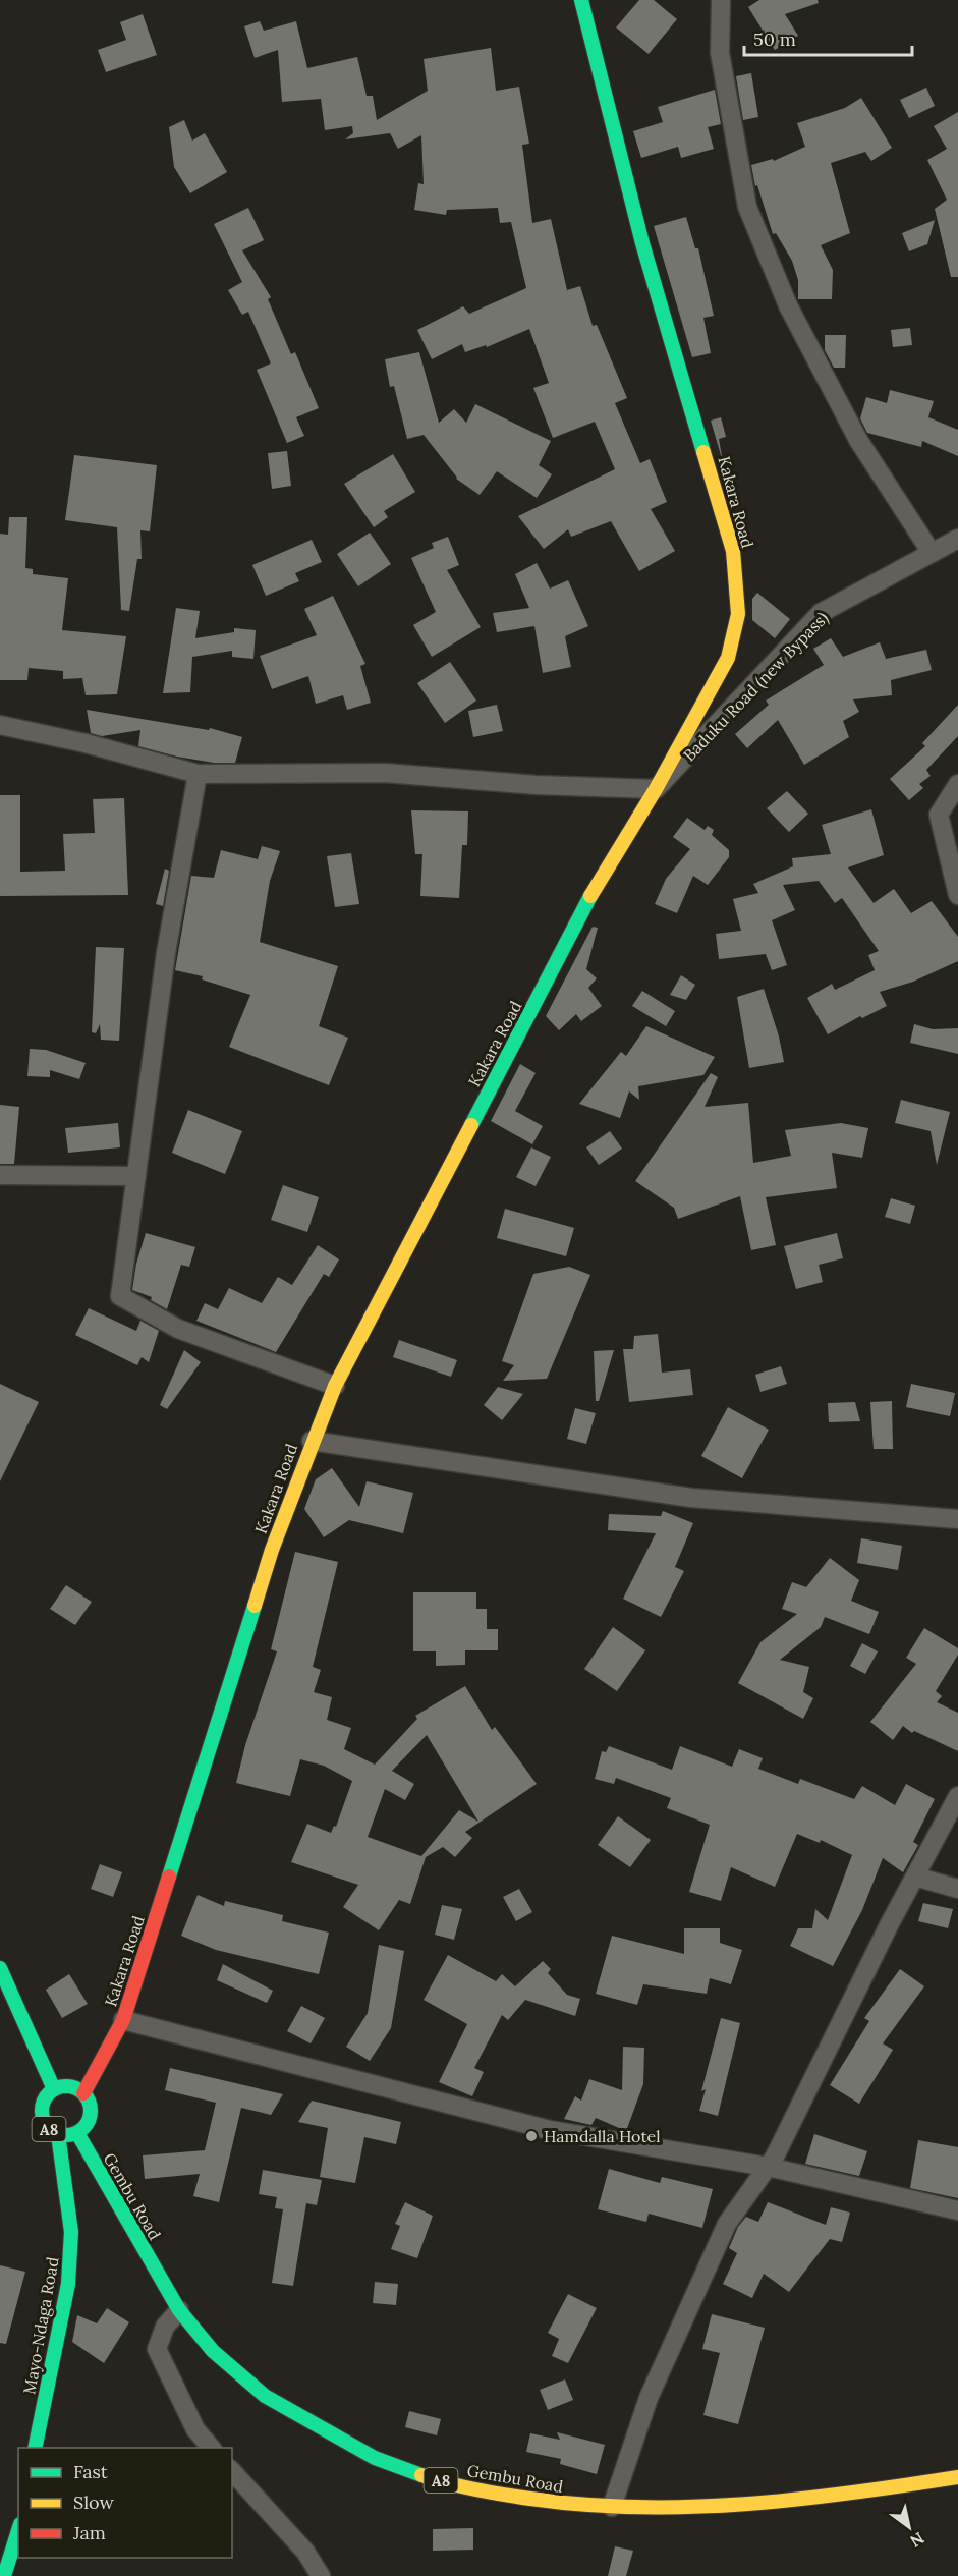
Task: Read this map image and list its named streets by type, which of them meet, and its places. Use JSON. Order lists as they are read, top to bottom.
{
  "streets": {
    "street": [
      "Kakara Road",
      "Baduku Road (new Bypass)",
      "A8",
      "Gembu Road",
      "Mayo-Ndaga Road"
    ]
  },
  "crossings": [
    ["Kakara Road", "Baduku Road (new Bypass)"],
    ["Kakara Road", "A8"],
    ["Kakara Road", "Gembu Road"],
    ["Kakara Road", "Mayo-Ndaga Road"],
    ["A8", "Gembu Road"],
    ["A8", "Mayo-Ndaga Road"],
    ["Gembu Road", "Mayo-Ndaga Road"]
  ],
  "places": ["Hamdalla Hotel"],
  "legend": ["Fast", "Slow", "Jam"],
  "scale_bar": "50 m",
  "north": "bottom right"
}
